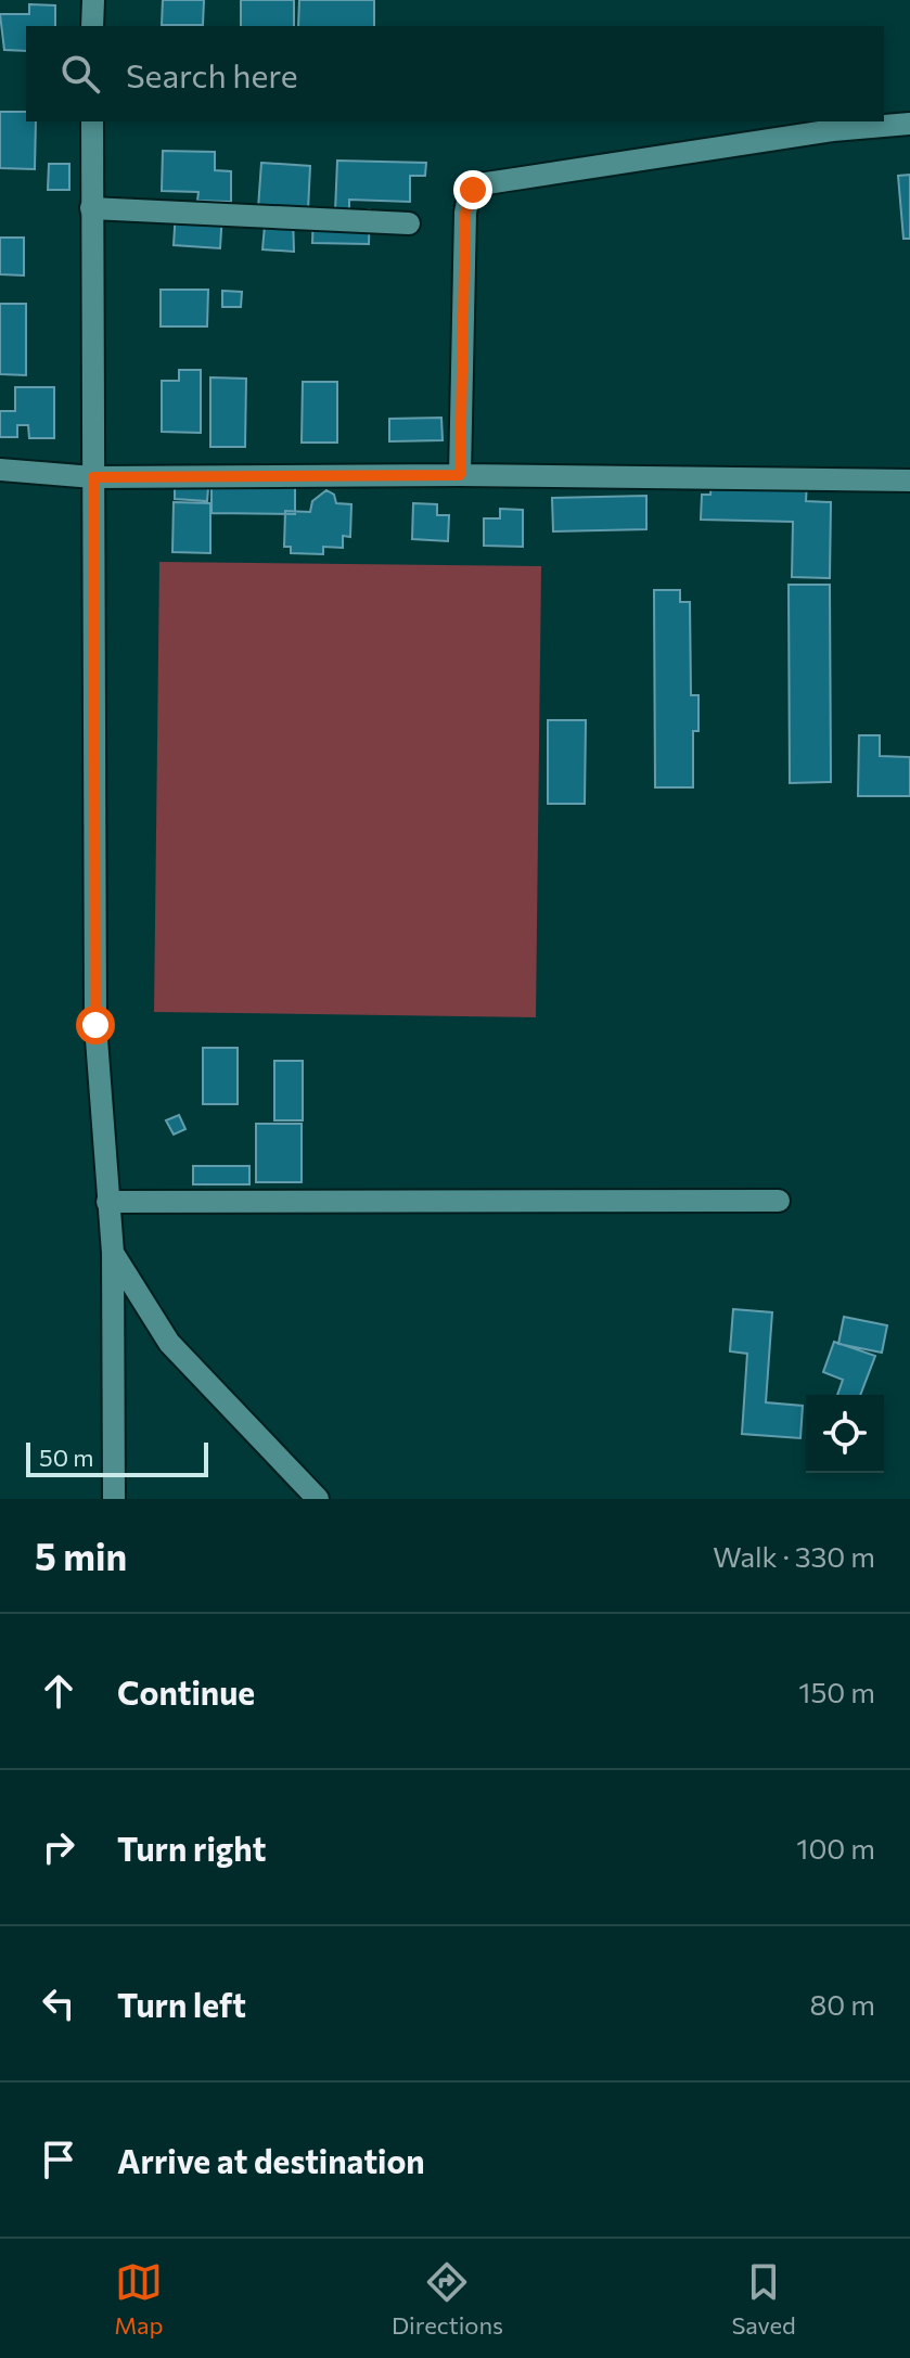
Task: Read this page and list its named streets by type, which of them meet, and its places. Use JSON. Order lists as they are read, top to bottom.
{
  "scale_bar": "50 m",
  "page": {
    "search": "Search here",
    "scale": "50 m",
    "heading": ["5 min", "Walk · 330 m"],
    "list": [
      ["Continue", "150 m"],
      ["Turn right", "100 m"],
      ["Turn left", "80 m"],
      "Arrive at destination"
    ],
    "nav": ["Map", "Directions", "Saved"]
  }
}
